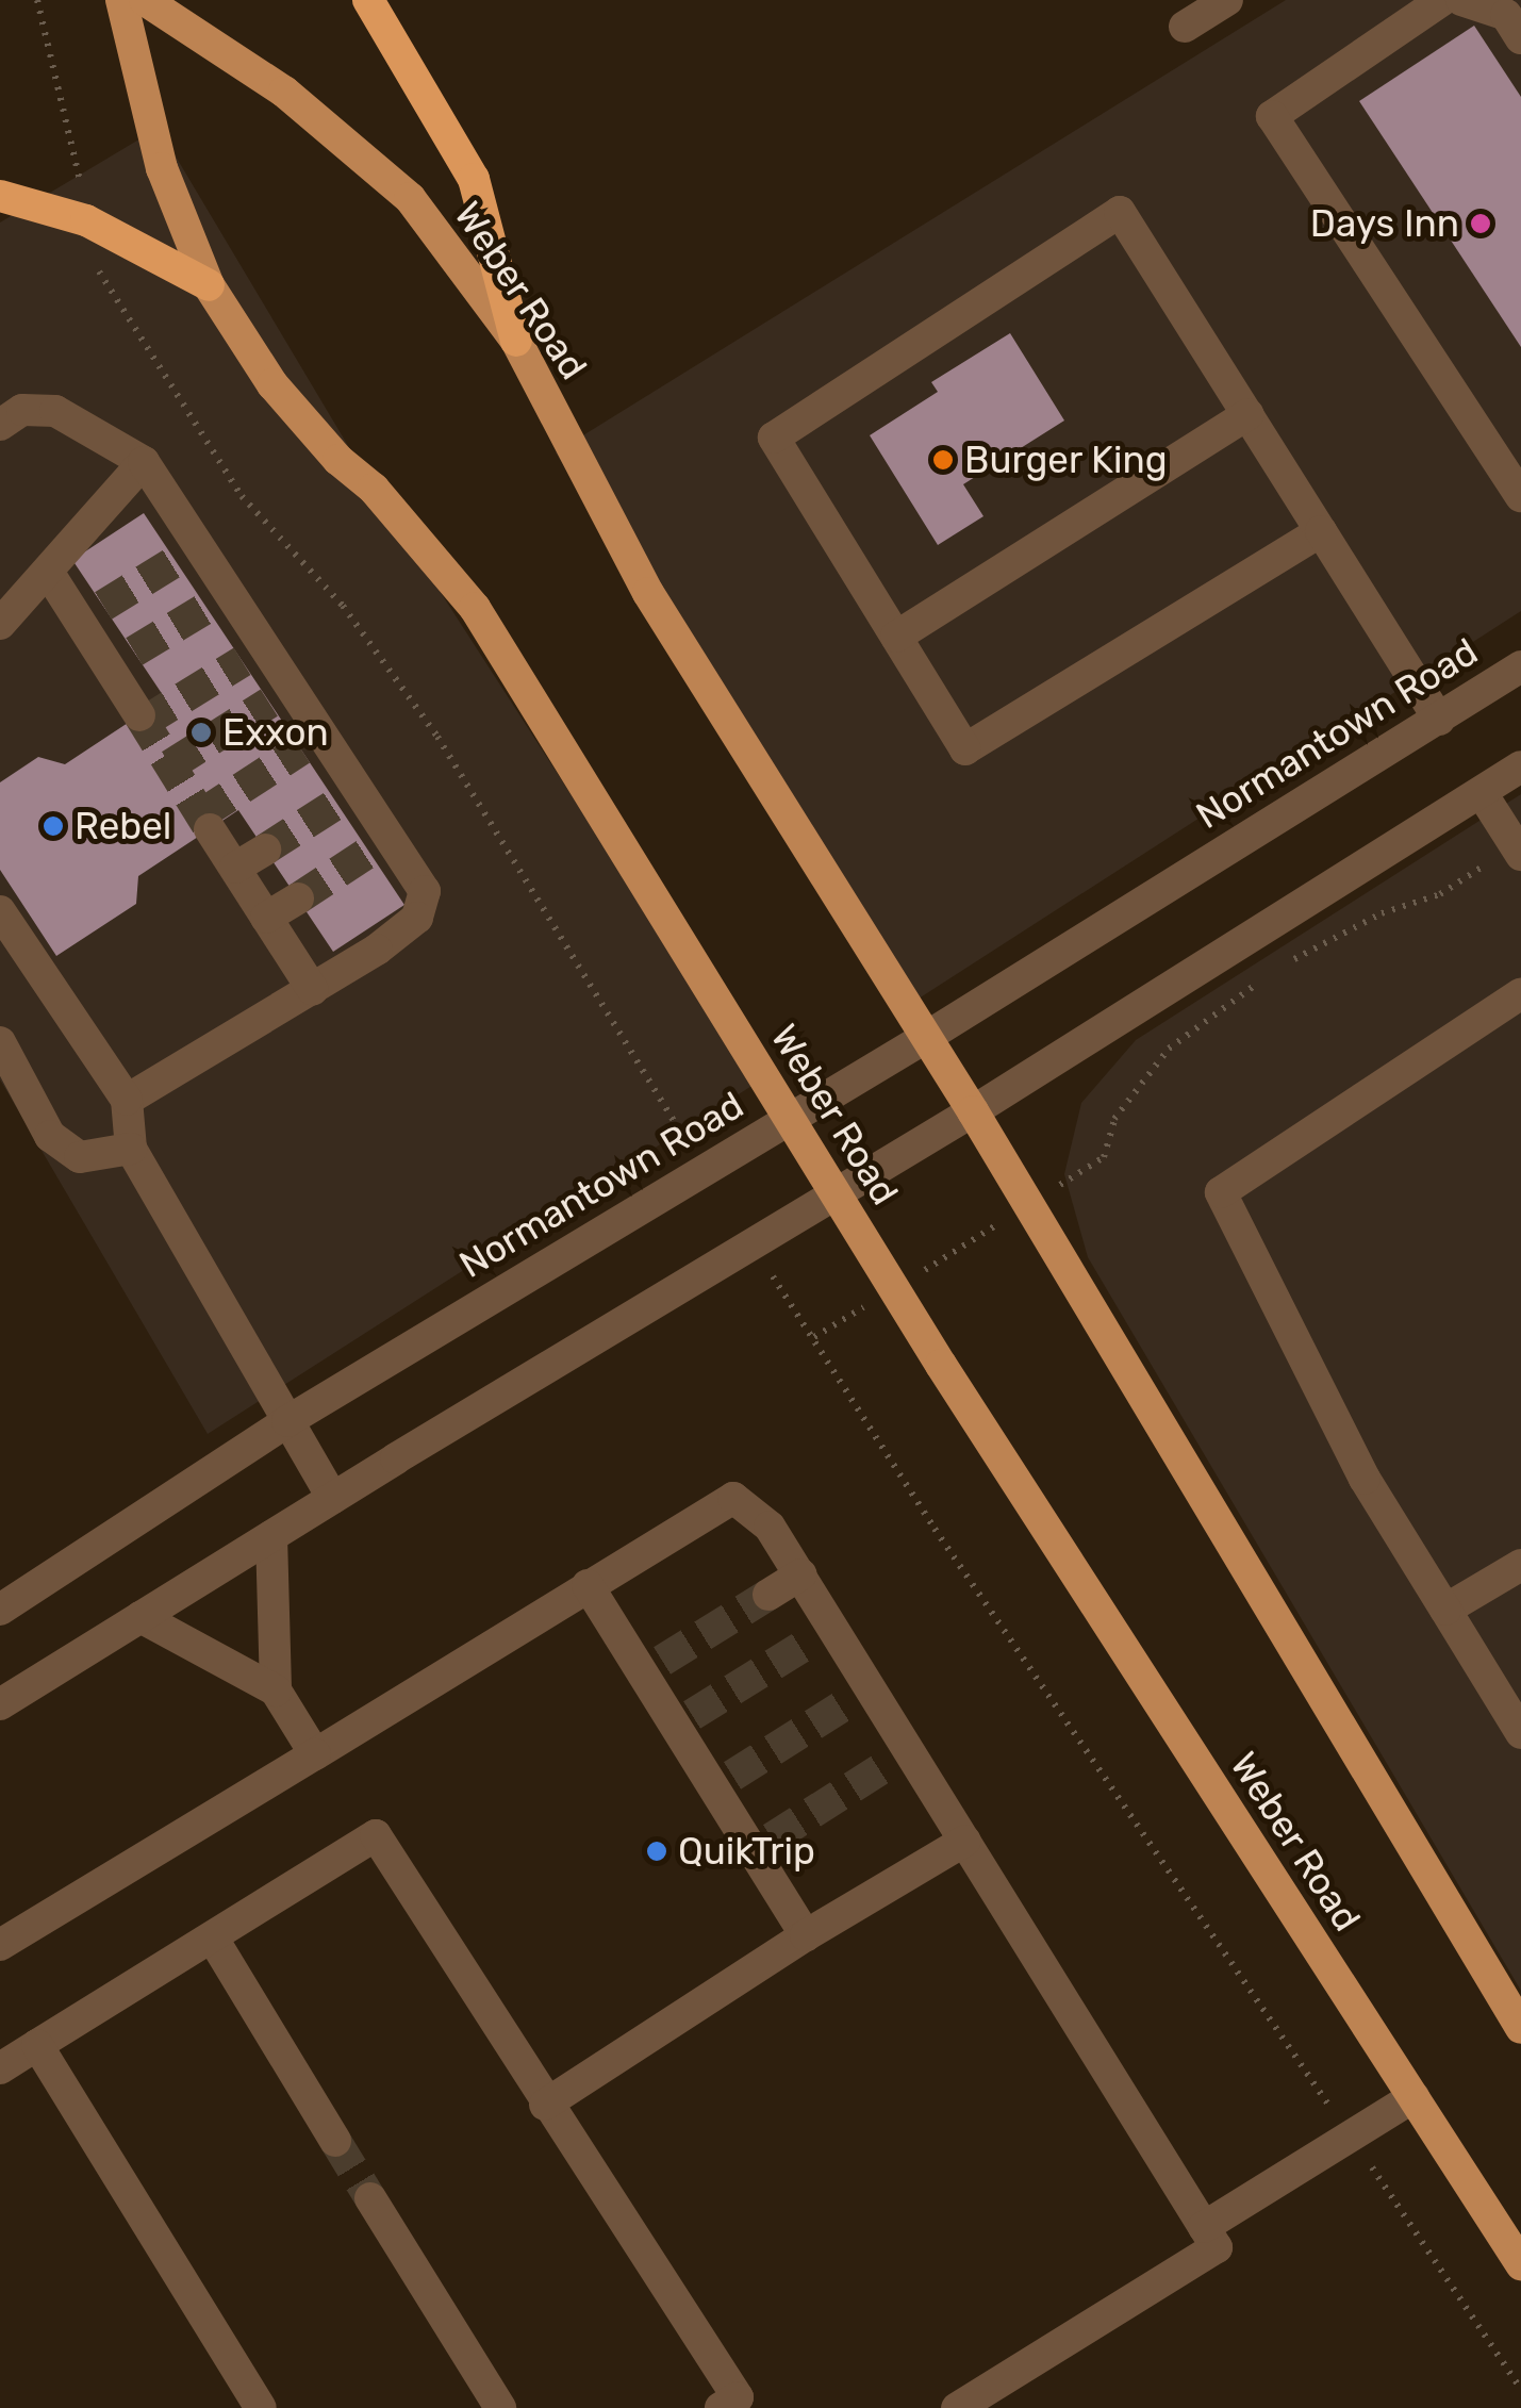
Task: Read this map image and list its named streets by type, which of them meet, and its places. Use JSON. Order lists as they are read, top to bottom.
{
  "streets": {
    "main road": ["Weber Road"],
    "street": ["Normantown Road"]
  },
  "crossings": [
    ["Weber Road", "Normantown Road"]
  ],
  "places": [
    "Days Inn",
    "Burger King",
    "Exxon",
    "Rebel",
    "QuikTrip"
  ]
}
